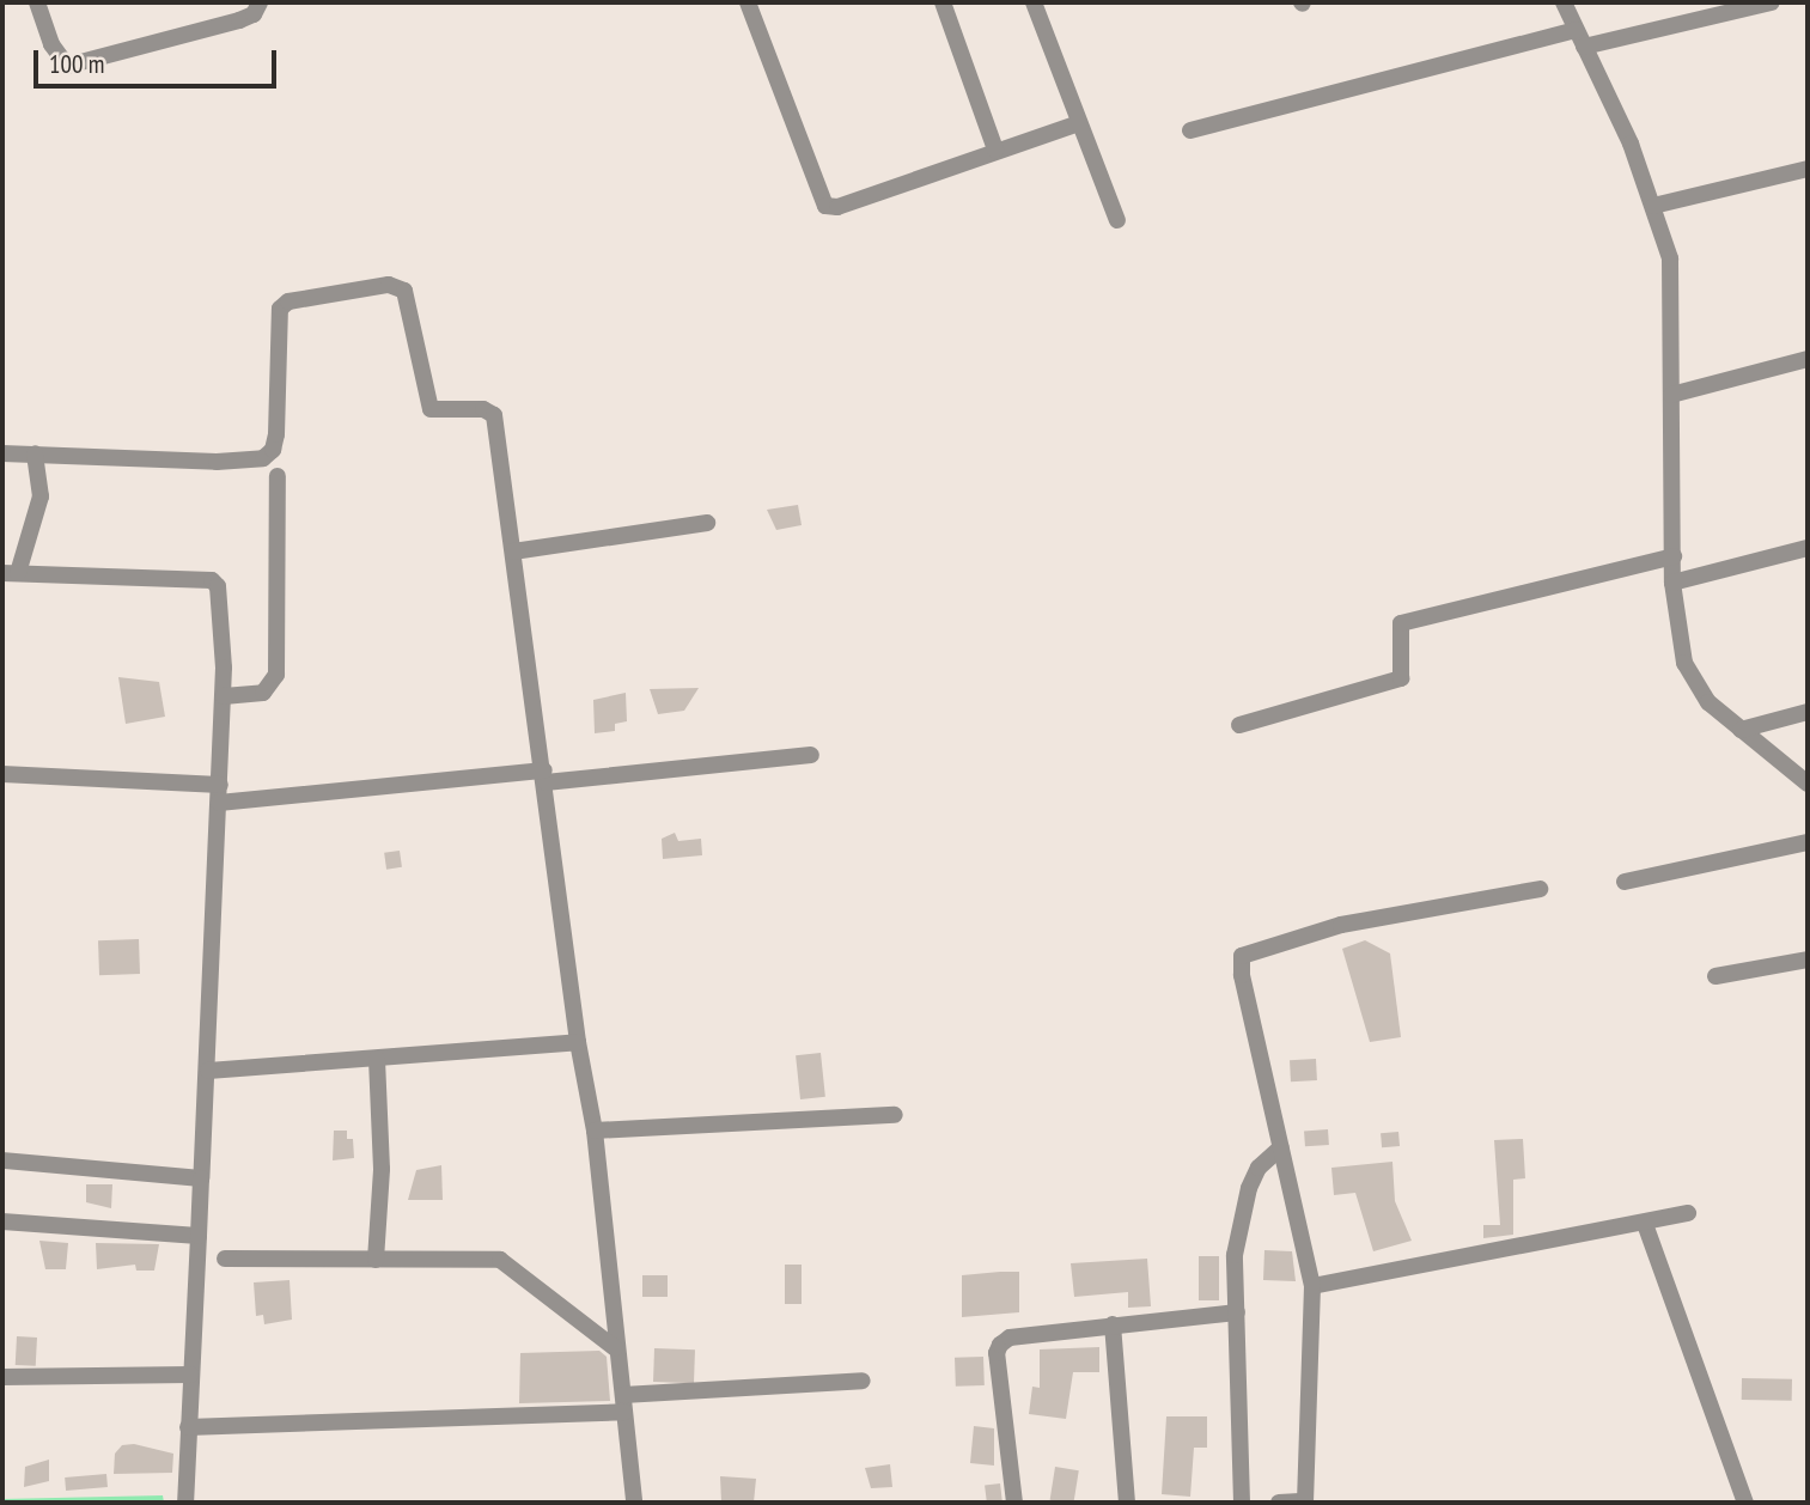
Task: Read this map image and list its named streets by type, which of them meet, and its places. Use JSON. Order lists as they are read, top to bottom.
{
  "scale_bar": "100 m"
}
